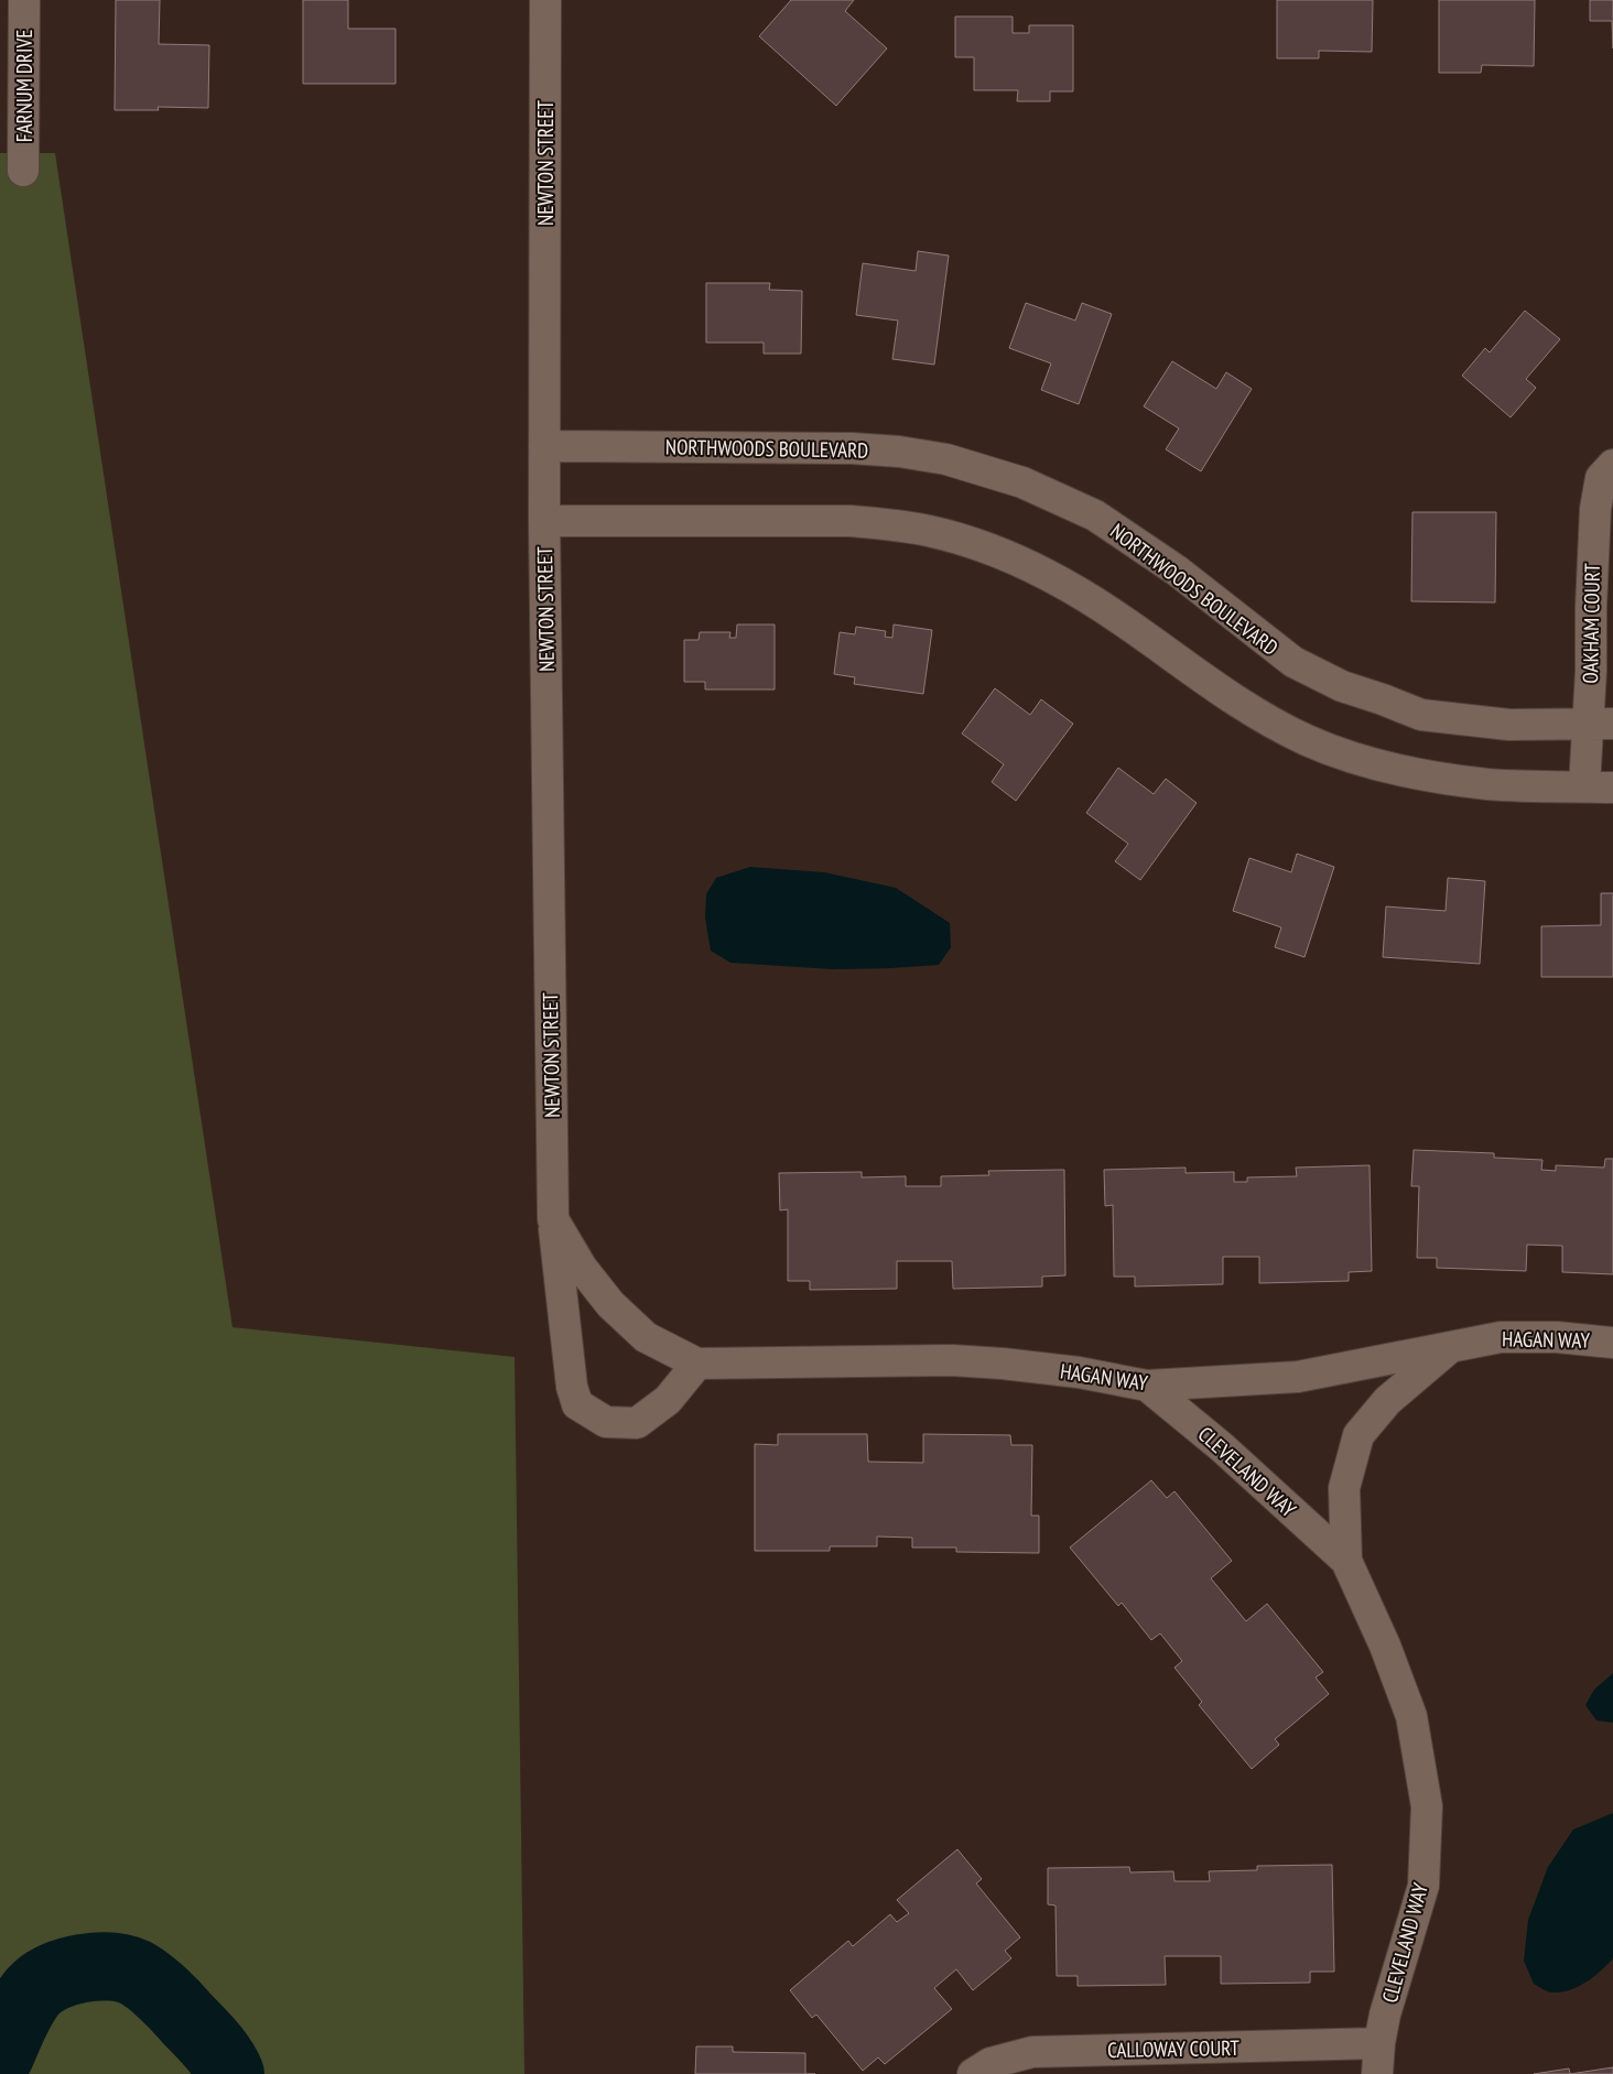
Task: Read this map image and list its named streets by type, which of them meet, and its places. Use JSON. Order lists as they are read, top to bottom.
{
  "streets": {
    "street": [
      "FARNUM DRIVE",
      "NEWTON STREET",
      "NORTHWOODS BOULEVARD",
      "OAKHAM COURT",
      "HAGAN WAY",
      "CLEVELAND WAY",
      "CALLOWAY COURT"
    ]
  },
  "crossings": [
    ["NEWTON STREET", "NORTHWOODS BOULEVARD"],
    ["NEWTON STREET", "HAGAN WAY"],
    ["NORTHWOODS BOULEVARD", "OAKHAM COURT"],
    ["HAGAN WAY", "CLEVELAND WAY"],
    ["CLEVELAND WAY", "CALLOWAY COURT"]
  ]
}
